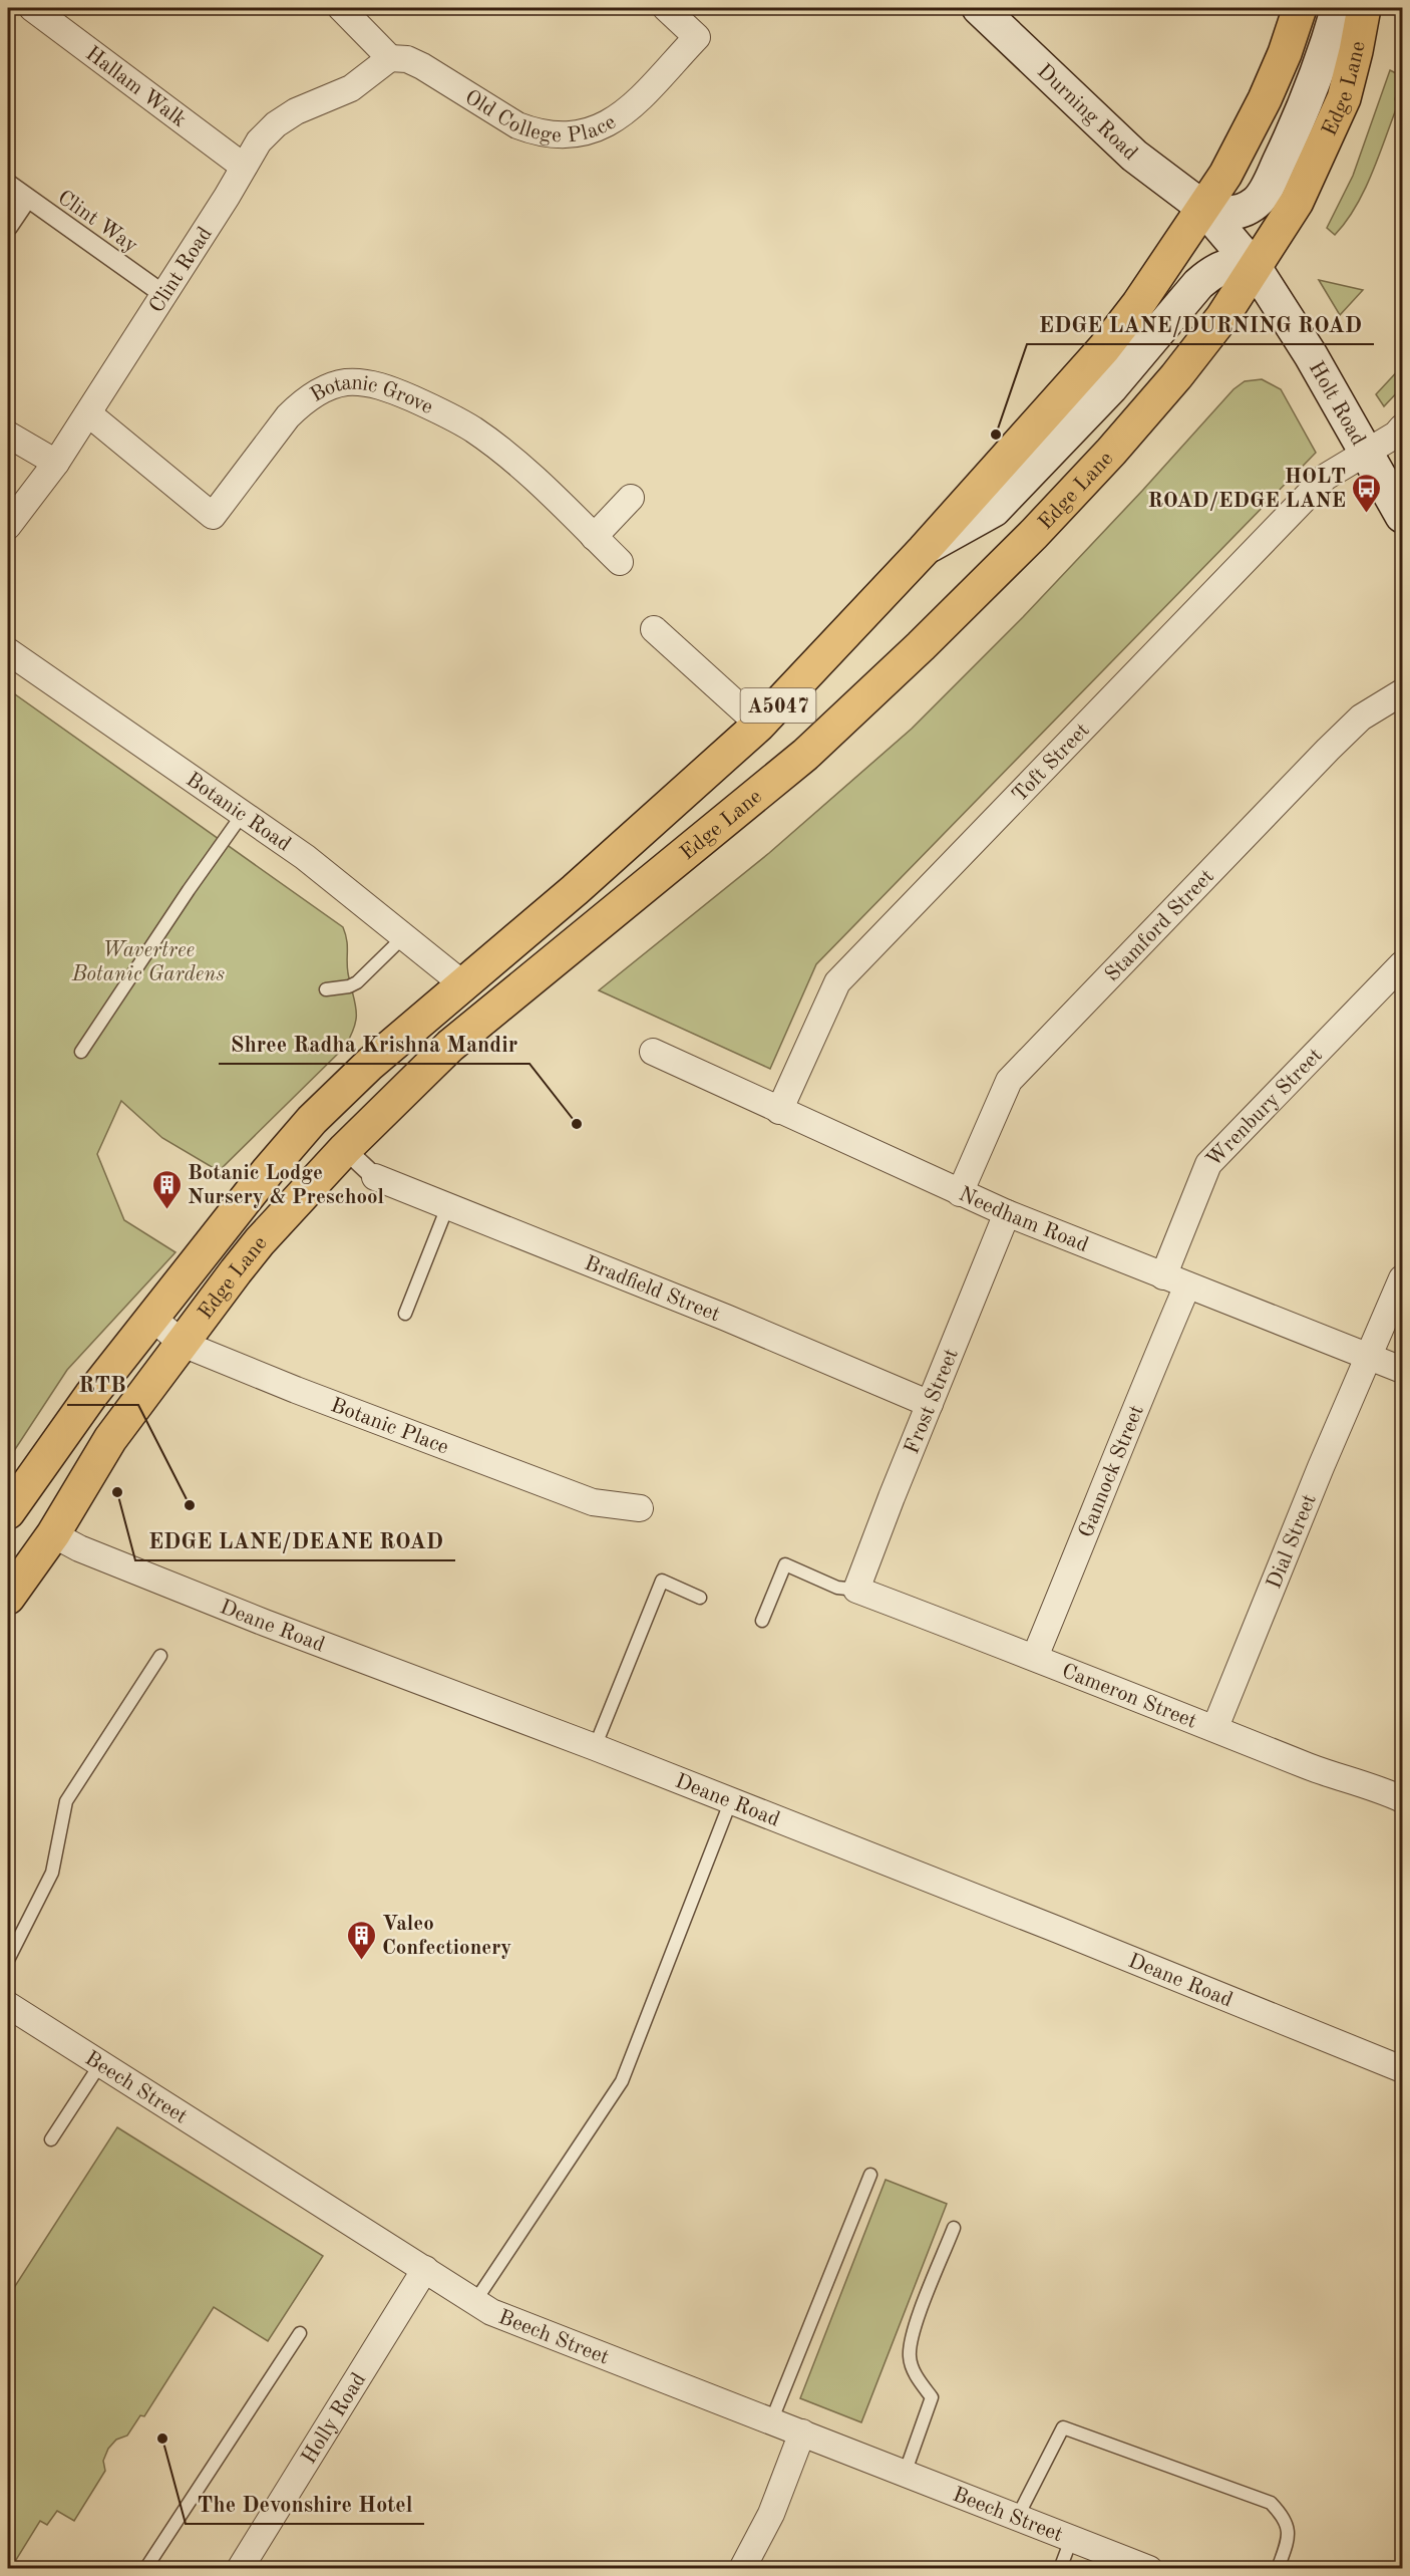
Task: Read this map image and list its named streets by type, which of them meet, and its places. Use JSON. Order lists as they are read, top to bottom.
{
  "streets": {
    "highway": ["Edge Lane", "A5047"],
    "main road": ["Durning Road", "Holt Road"],
    "street": [
      "Hallam Walk",
      "Old College Place",
      "Clint Way",
      "Clint Road",
      "Botanic Grove",
      "Toft Street",
      "Botanic Road",
      "Stamford Street",
      "Wrenbury Street",
      "Needham Road",
      "Bradfield Street",
      "Frost Street",
      "Botanic Place",
      "Gannock Street",
      "Dial Street",
      "Deane Road",
      "Cameron Street",
      "Beech Street",
      "Holly Road"
    ]
  },
  "crossings": [
    ["Hallam Walk", "Clint Road"],
    ["Edge Lane", "Durning Road"],
    ["Edge Lane", "Holt Road"],
    ["Edge Lane", "Botanic Road"],
    ["Edge Lane", "Botanic Place"],
    ["Edge Lane", "Deane Road"],
    ["Old College Place", "Clint Road"],
    ["Durning Road", "Holt Road"],
    ["Clint Way", "Clint Road"],
    ["Clint Road", "Botanic Grove"],
    ["Holt Road", "Toft Street"],
    ["Toft Street", "Needham Road"],
    ["Stamford Street", "Needham Road"],
    ["Wrenbury Street", "Needham Road"],
    ["Wrenbury Street", "Gannock Street"],
    ["Needham Road", "Frost Street"],
    ["Needham Road", "Gannock Street"],
    ["Needham Road", "Dial Street"],
    ["Bradfield Street", "Frost Street"],
    ["Frost Street", "Cameron Street"],
    ["Gannock Street", "Cameron Street"],
    ["Dial Street", "Cameron Street"],
    ["Beech Street", "Holly Road"]
  ],
  "parks": ["Wavertree Botanic Gardens"],
  "places": {
    "other": [
      "EDGE LANE/DURNING ROAD",
      "Shree Radha Krishna Mandir",
      "EDGE LANE/DEANE ROAD",
      "RTB",
      "The Devonshire Hotel"
    ],
    "bus stop": ["HOLT ROAD/EDGE LANE"],
    "building": ["Botanic Lodge Nursery & Preschool", "Valeo Confectionery"]
  }
}
